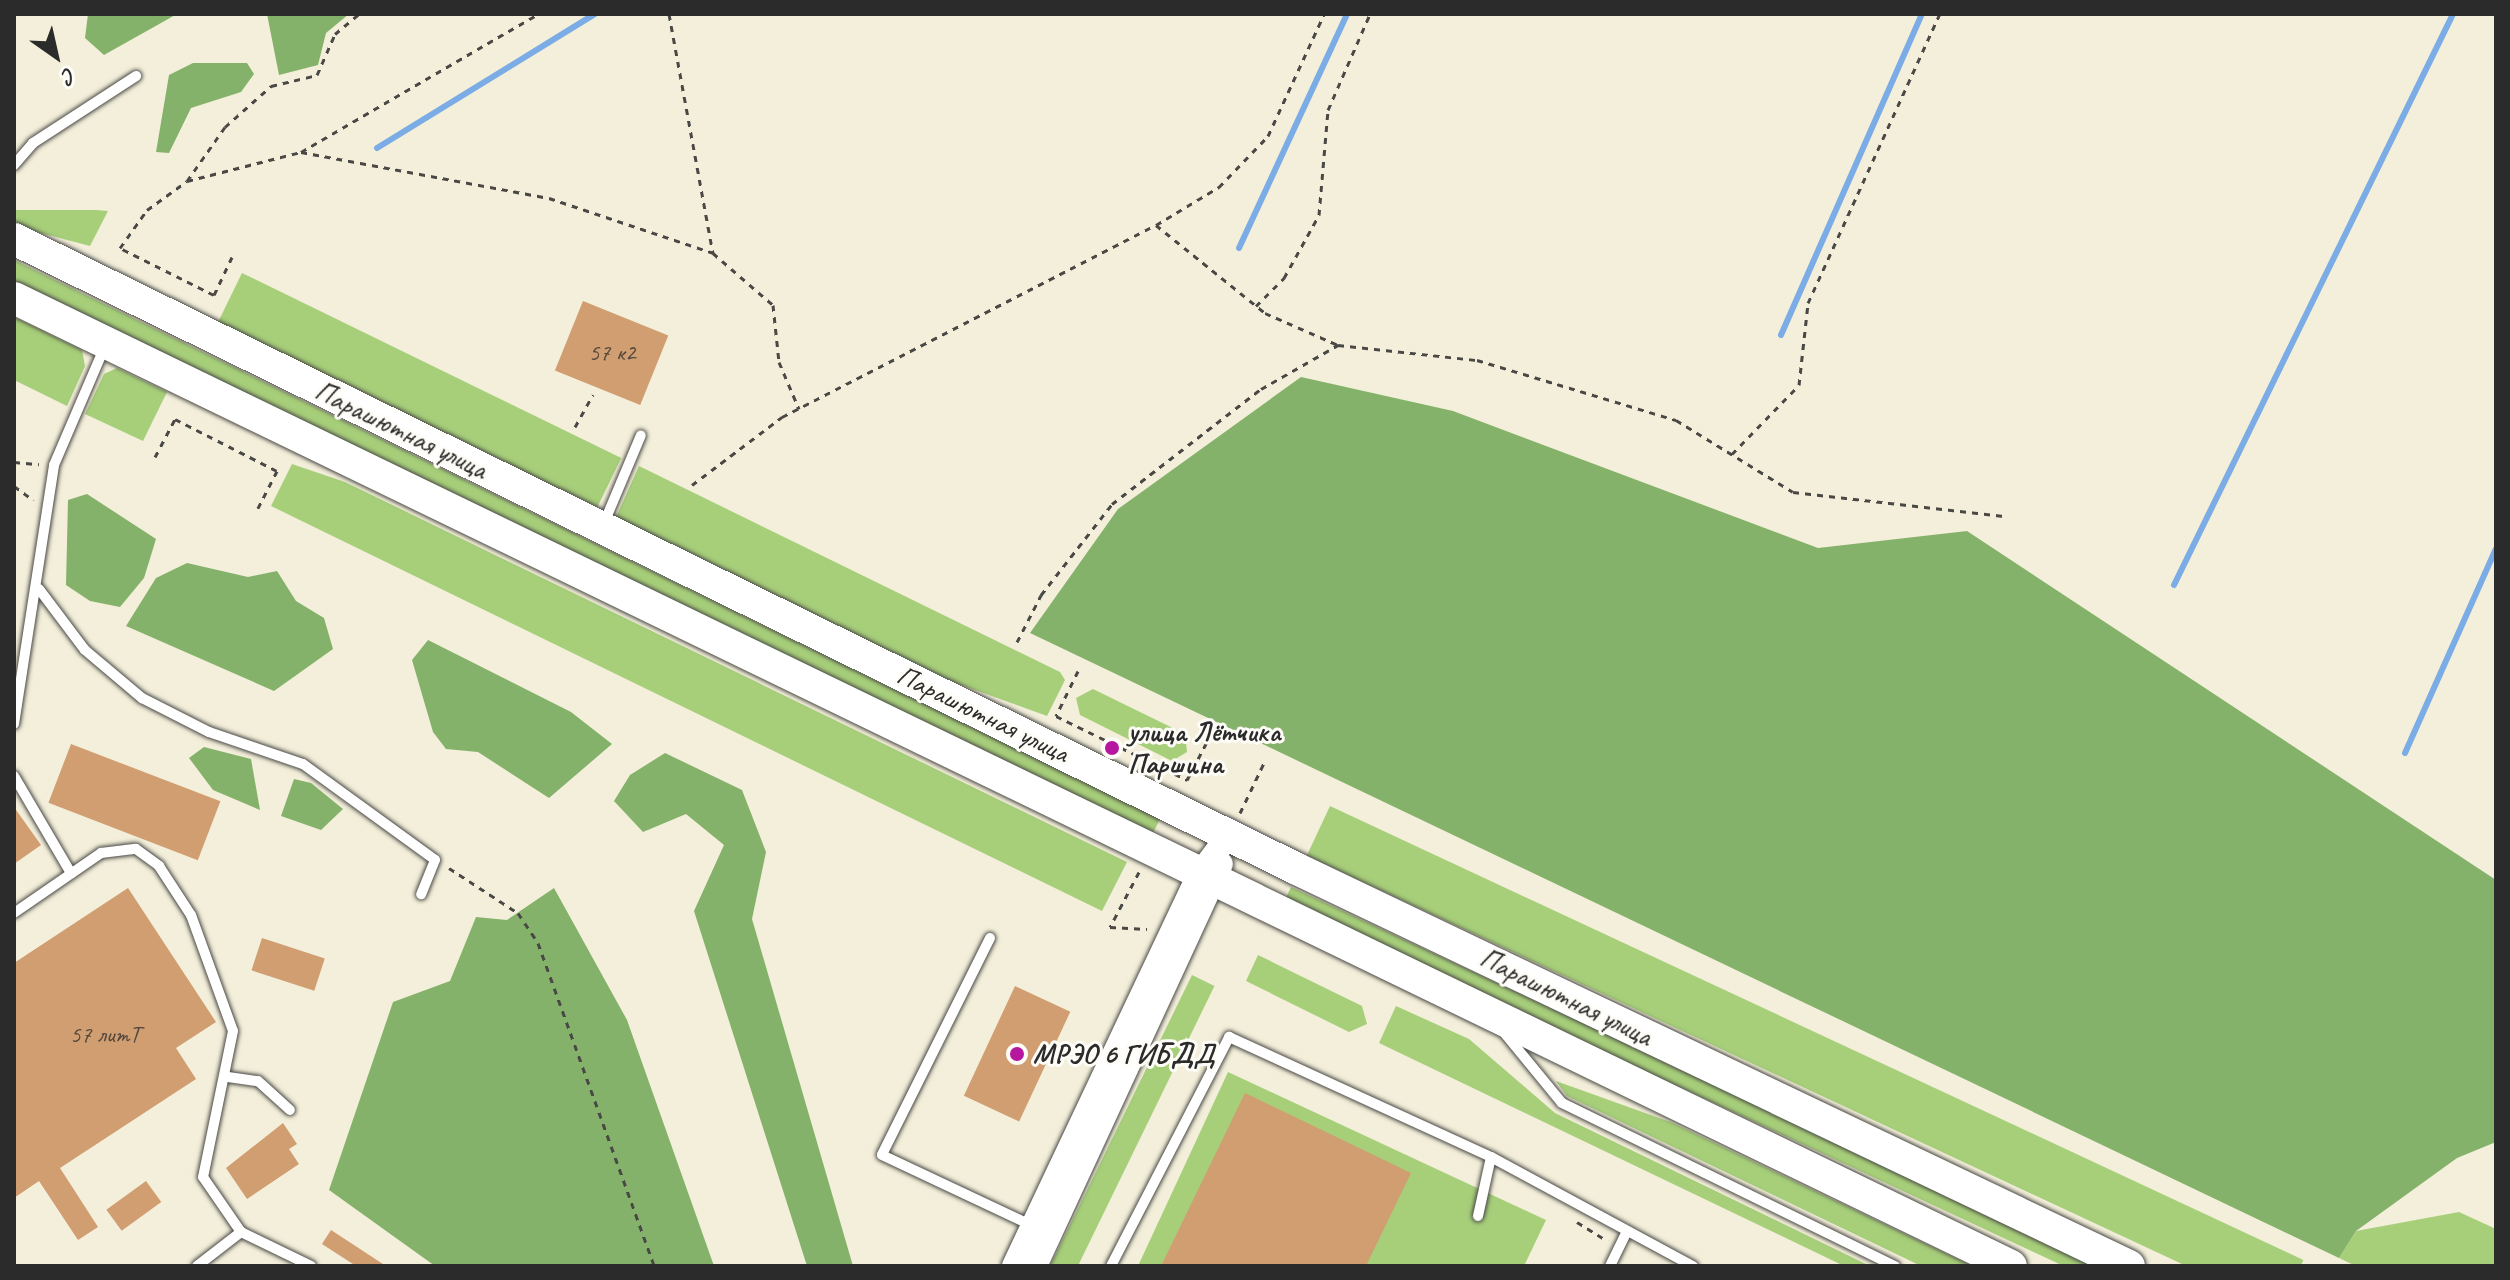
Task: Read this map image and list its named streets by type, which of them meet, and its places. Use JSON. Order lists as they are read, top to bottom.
{
  "streets": {
    "main road": ["Парашютная улица"]
  },
  "places": ["улица Лётчика Паршина", "МРЭО 6 ГИБДД"],
  "house_numbers": ["57 к2", "57 литТ"],
  "north": "bottom right"
}
